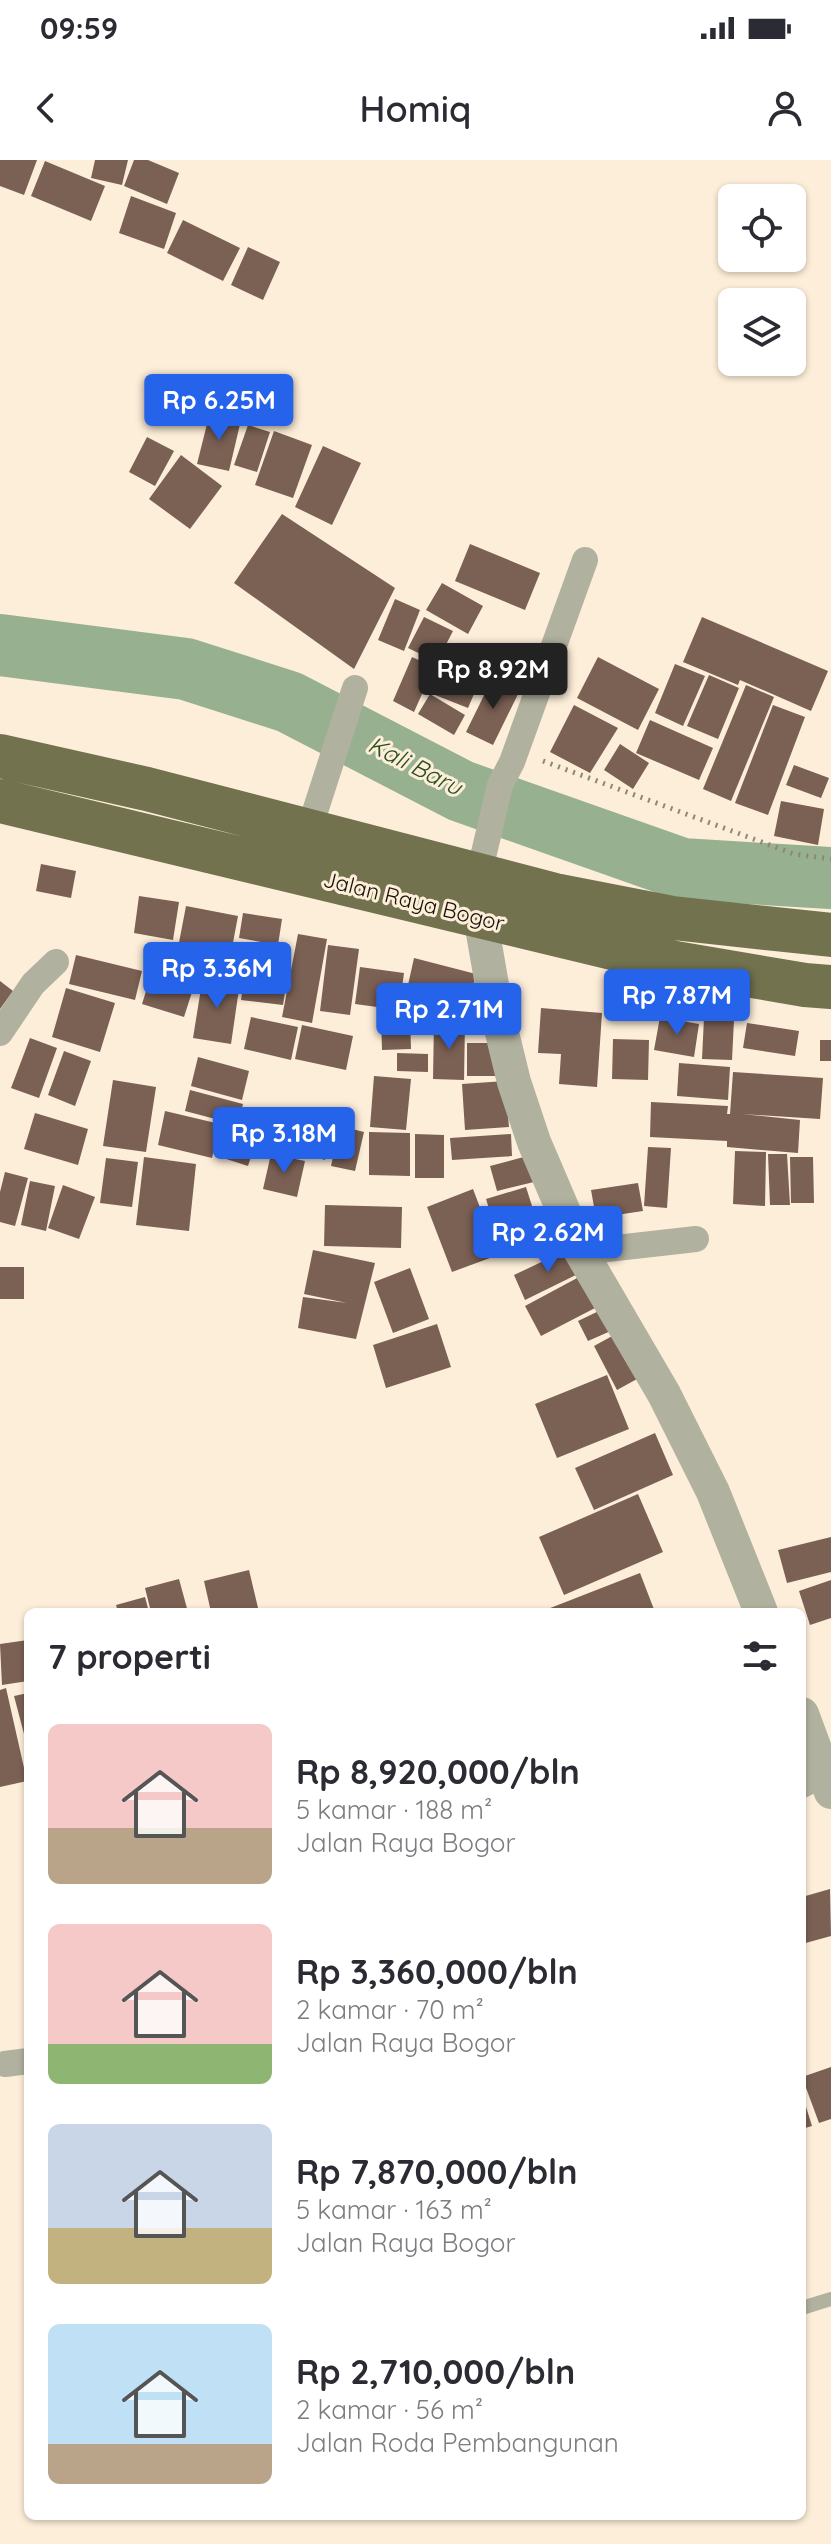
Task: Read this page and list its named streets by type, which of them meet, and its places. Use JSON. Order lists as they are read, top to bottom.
{
  "streets": {
    "highway": ["Jalan Raya Bogor"]
  },
  "water": ["Kali Baru"],
  "page": {
    "status": "09:59",
    "header": "Homiq",
    "price": [
      "Rp 6.25M",
      "Rp 8.92M",
      "Rp 3.36M",
      "Rp 7.87M",
      "Rp 2.71M",
      "Rp 3.18M",
      "Rp 2.62M"
    ],
    "heading": "7 properti",
    "list": [
      {
        "name": "Rp 8,920,000/bln",
        "note": "5 kamar · 188 m² · Jalan Raya Bogor"
      },
      {
        "name": "Rp 3,360,000/bln",
        "note": "2 kamar · 70 m² · Jalan Raya Bogor"
      },
      {
        "name": "Rp 7,870,000/bln",
        "note": "5 kamar · 163 m² · Jalan Raya Bogor"
      },
      {
        "name": "Rp 2,710,000/bln",
        "note": "2 kamar · 56 m² · Jalan Roda Pembangunan"
      }
    ]
  }
}
